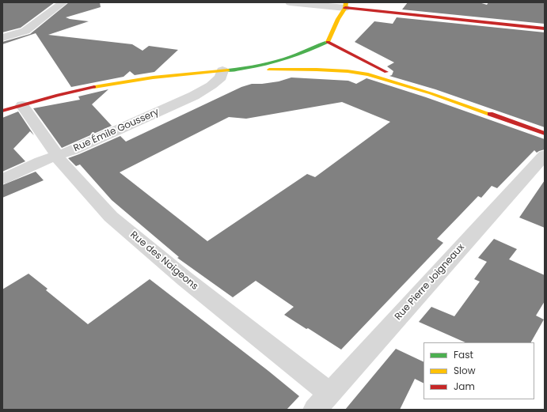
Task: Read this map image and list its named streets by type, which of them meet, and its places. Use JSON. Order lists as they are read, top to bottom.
{
  "streets": {
    "street": ["Rue Émile Goussery", "Rue des Naigeons", "Rue Pierre Joigneaux"]
  },
  "crossings": [
    ["Rue Émile Goussery", "Rue des Naigeons"],
    ["Rue des Naigeons", "Rue Pierre Joigneaux"]
  ],
  "legend": ["Fast", "Slow", "Jam"]
}
